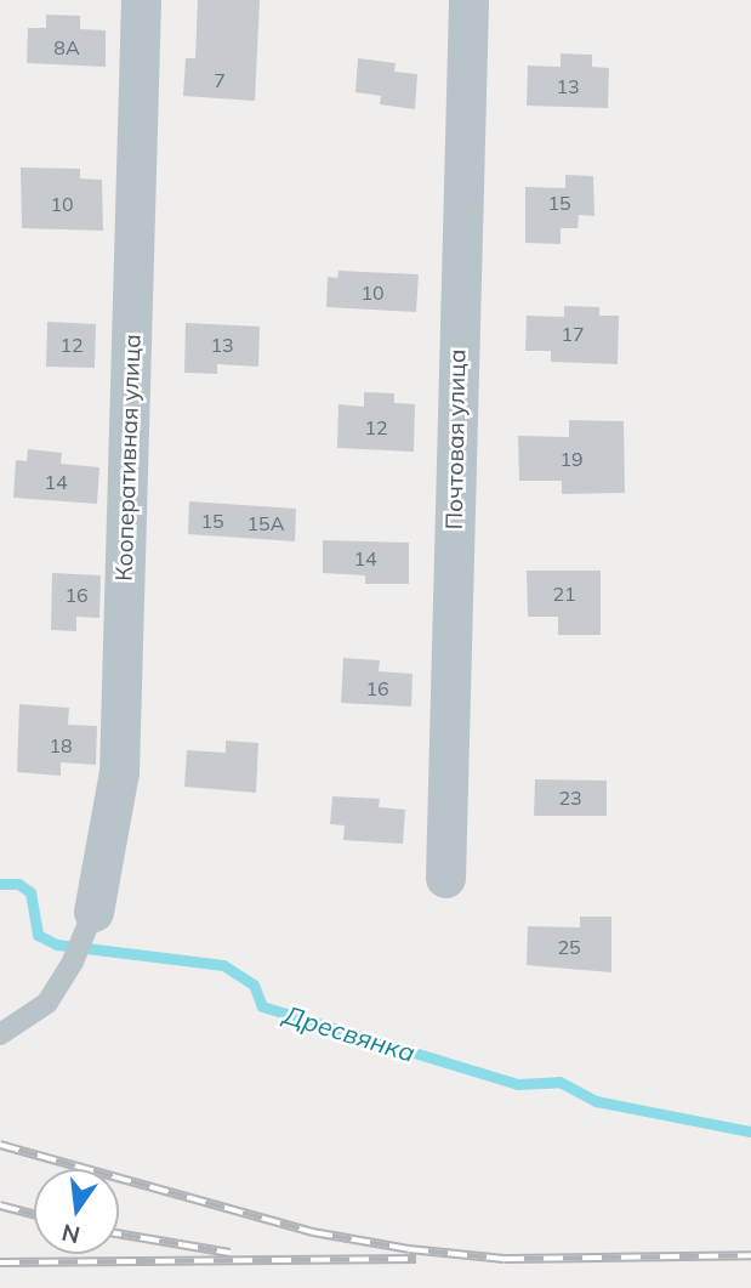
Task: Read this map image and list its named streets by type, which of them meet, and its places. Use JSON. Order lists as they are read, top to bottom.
{
  "streets": {
    "street": ["Почтовая улица", "Кооперативная улица"]
  },
  "water": ["Дресвянка"],
  "house_numbers": [
    "8А",
    "7",
    "13",
    "15",
    "10",
    "10",
    "17",
    "12",
    "13",
    "12",
    "19",
    "14",
    "15",
    "15А",
    "14",
    "21",
    "16",
    "16",
    "18",
    "23",
    "25"
  ],
  "north": "bottom"
}
